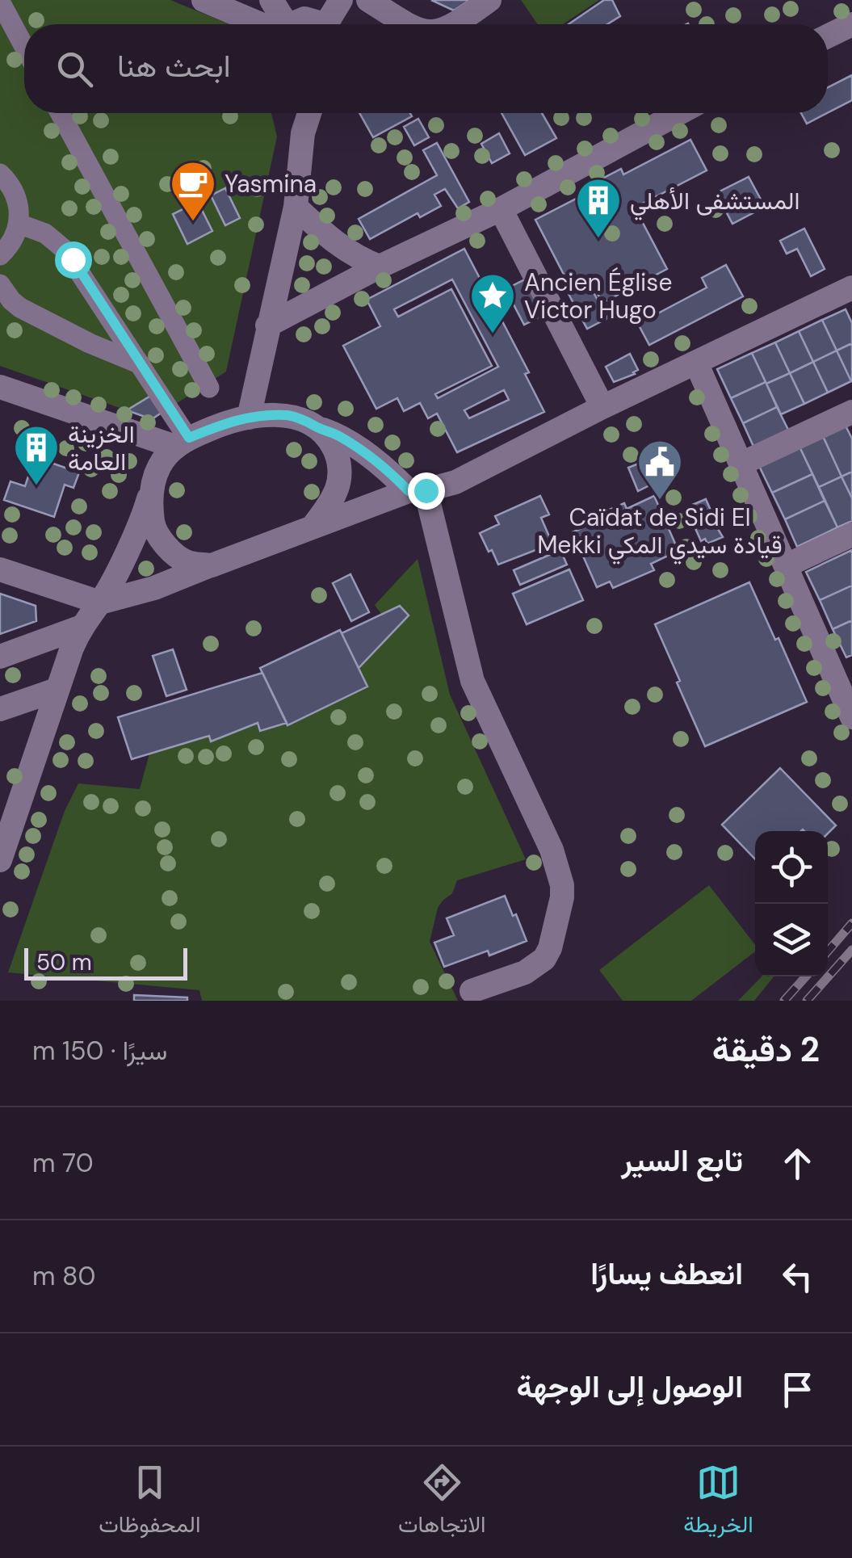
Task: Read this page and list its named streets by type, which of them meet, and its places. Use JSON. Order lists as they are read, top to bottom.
{
  "places": {
    "cafe": ["Yasmina"],
    "building": ["المستشفى الأهلي", "الخزينة العامة"],
    "place": ["Ancien Église Victor Hugo"],
    "public building": ["Caïdat de Sidi El Mekki قيادة سيدي المكي"]
  },
  "scale_bar": "50 m",
  "page": {
    "search": "ابحث هنا",
    "scale": "50 m",
    "heading": ["2 دقيقة", "سيرًا · 150 m"],
    "list": [
      ["تابع السير", "70 m"],
      ["انعطف يسارًا", "80 m"],
      "الوصول إلى الوجهة"
    ],
    "nav": ["الخريطة", "الاتجاهات", "المحفوظات"]
  }
}
